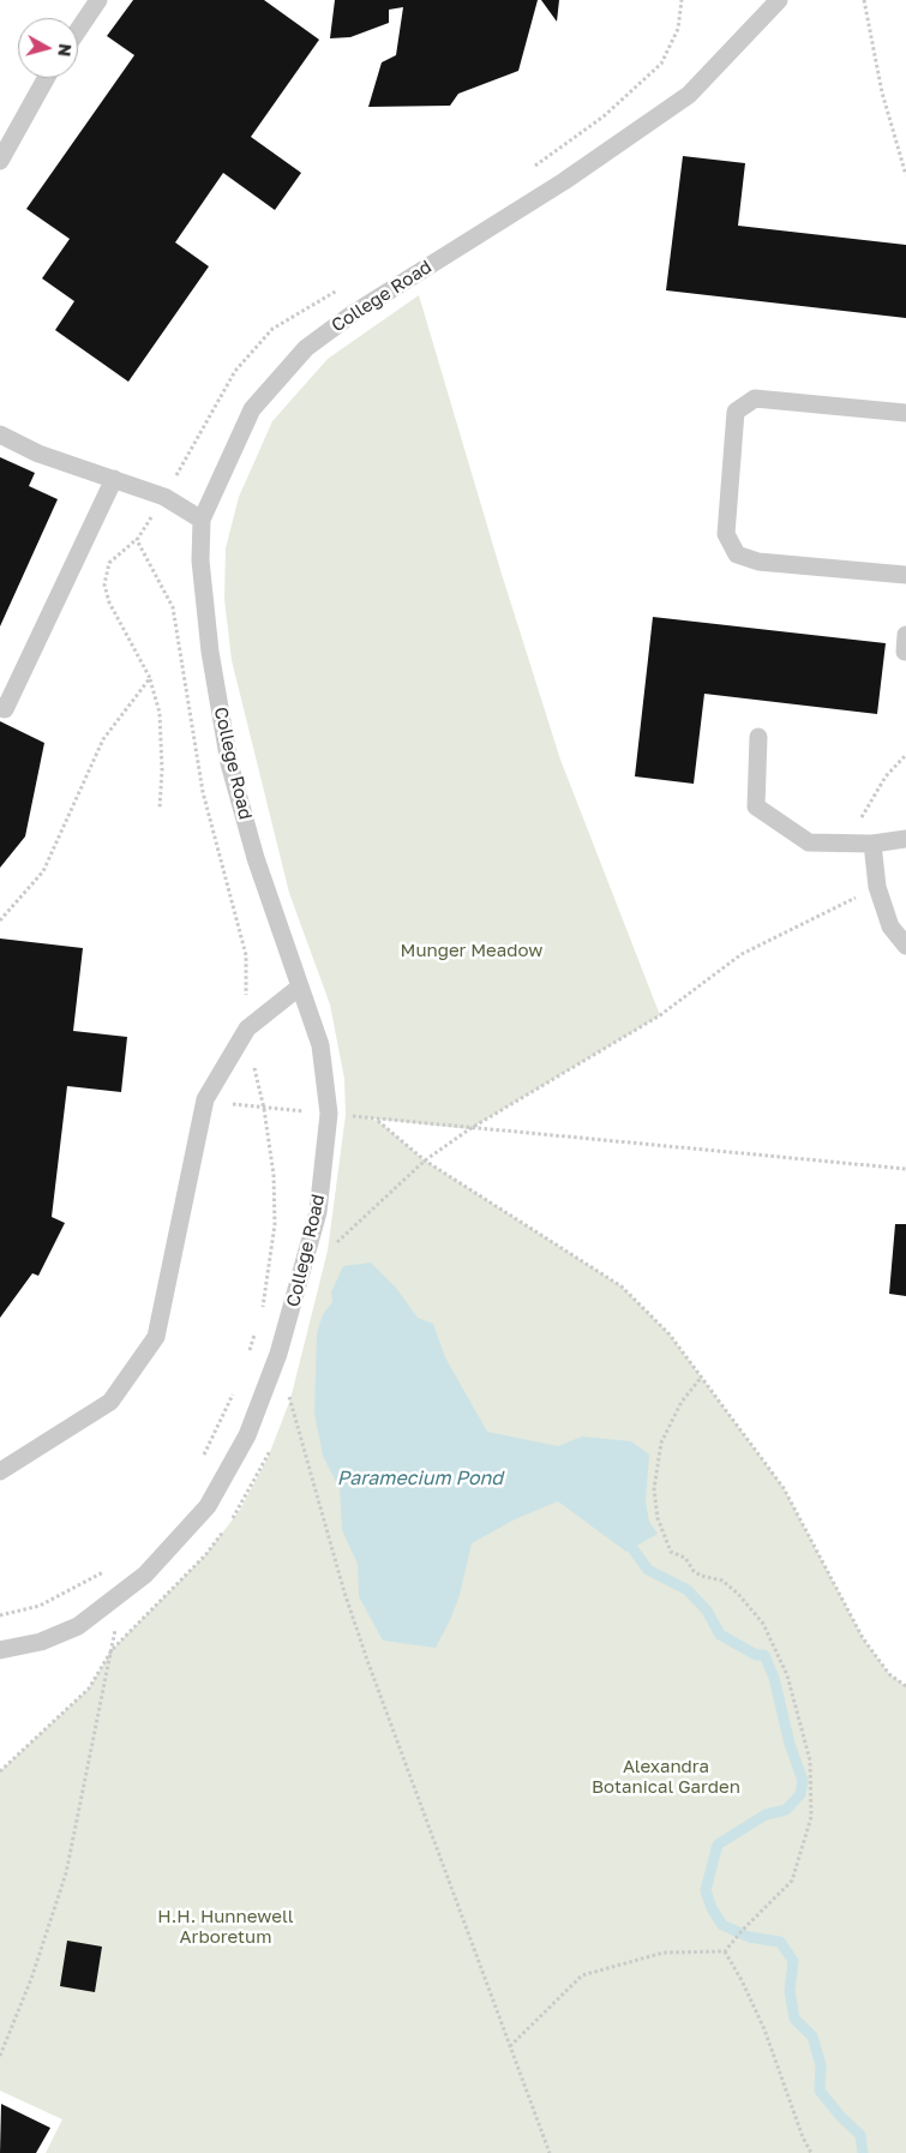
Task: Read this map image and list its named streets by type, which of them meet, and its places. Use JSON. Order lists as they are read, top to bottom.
{
  "streets": {
    "lane": ["College Road"]
  },
  "water": ["Paramecium Pond"],
  "parks": ["Munger Meadow", "Alexandra Botanical Garden", "H.H. Hunnewell Arboretum"],
  "north": "right"
}
